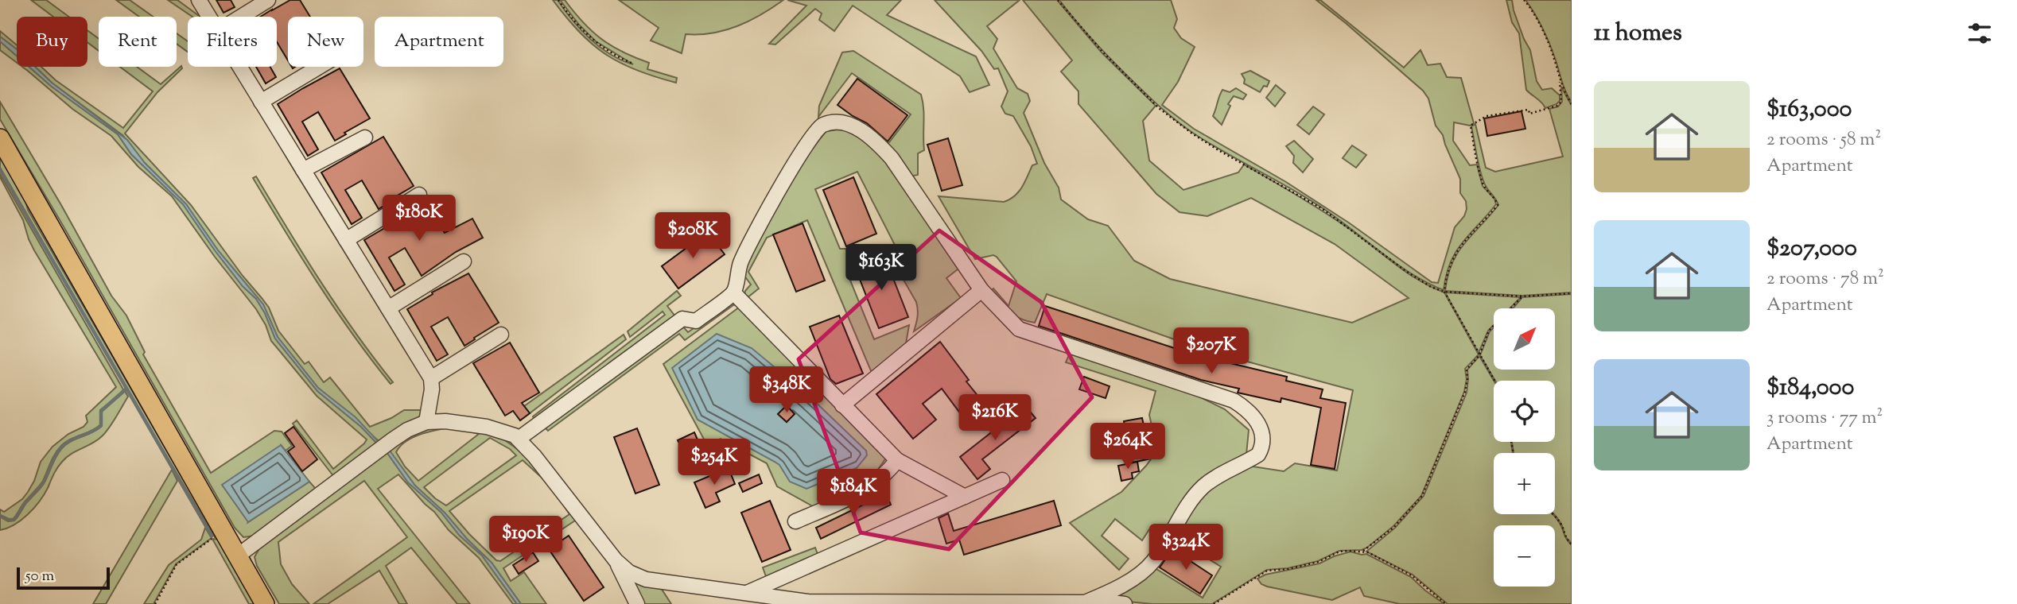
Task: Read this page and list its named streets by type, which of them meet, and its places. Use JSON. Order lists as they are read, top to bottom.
{
  "scale_bar": "50 m",
  "north": "top right",
  "page": {
    "heading": "11 homes",
    "chip": [
      "Buy",
      "Rent",
      "Filters",
      "New",
      "Apartment"
    ],
    "list": [
      {
        "name": "$163,000",
        "note": "2 rooms · 58 m² · Apartment"
      },
      {
        "name": "$207,000",
        "note": "2 rooms · 78 m² · Apartment"
      },
      {
        "name": "$184,000",
        "note": "3 rooms · 77 m² · Apartment"
      }
    ],
    "price": [
      "$180K",
      "$208K",
      "$163K",
      "$207K",
      "$348K",
      "$216K",
      "$264K",
      "$254K",
      "$184K",
      "$190K",
      "$324K"
    ],
    "map_buttons": ["+", "−"],
    "scale": "50 m"
  }
}
